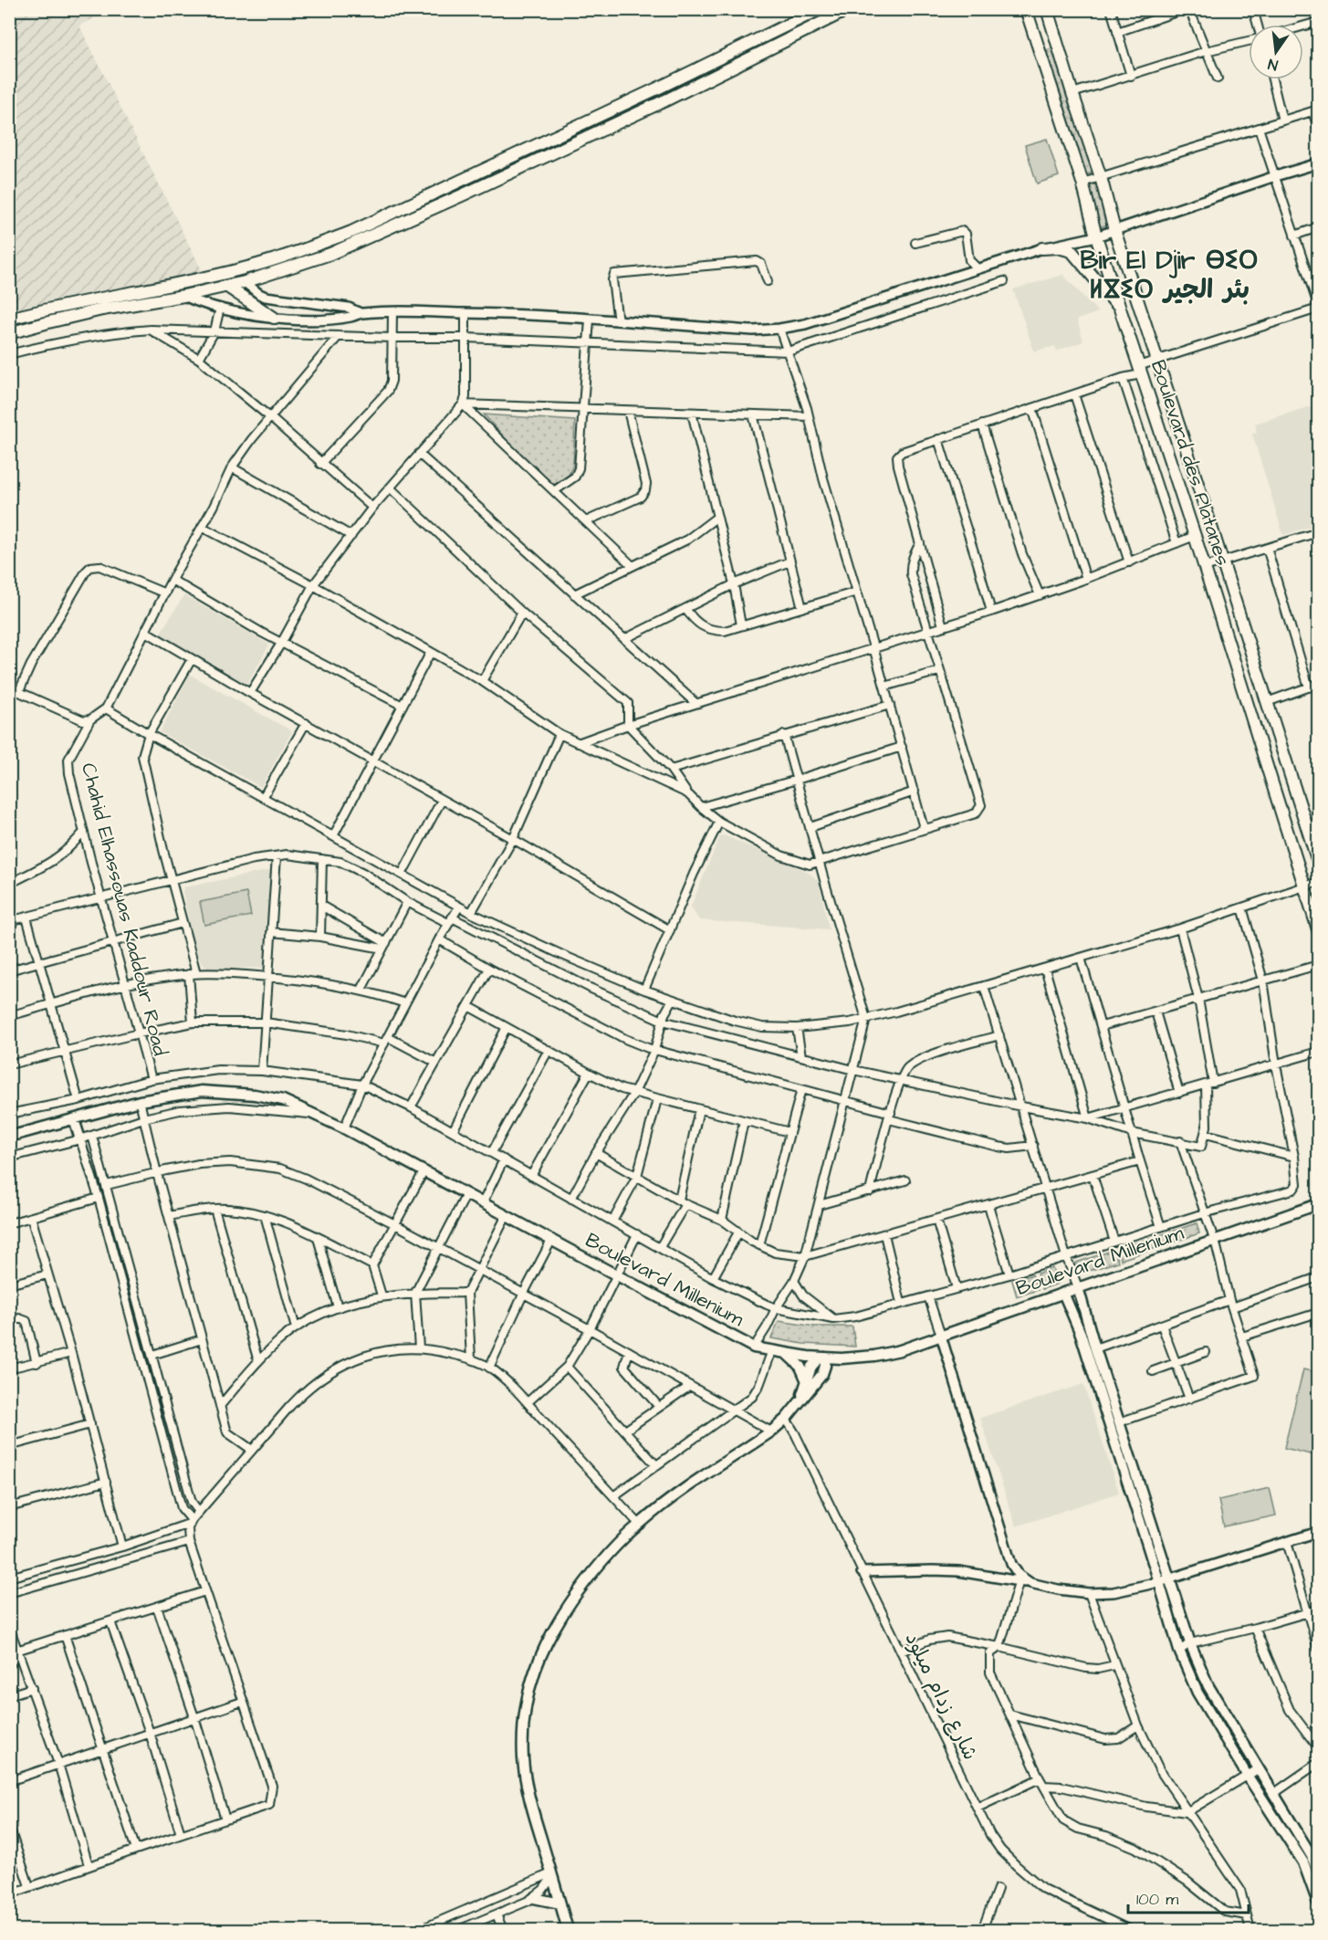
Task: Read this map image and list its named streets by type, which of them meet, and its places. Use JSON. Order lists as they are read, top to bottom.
{
  "streets": {
    "main road": ["Boulevard des Platanes", "Boulevard Millenium"],
    "street": ["Chahid Elhassouas Kaddour Road", "شارع زدام ميلود"]
  },
  "districts": ["Bir El Djir ⴱⵉⵔ ⵍⴵⵉⵔ بئر الجير"],
  "scale_bar": "100 m",
  "north": "bottom"
}
